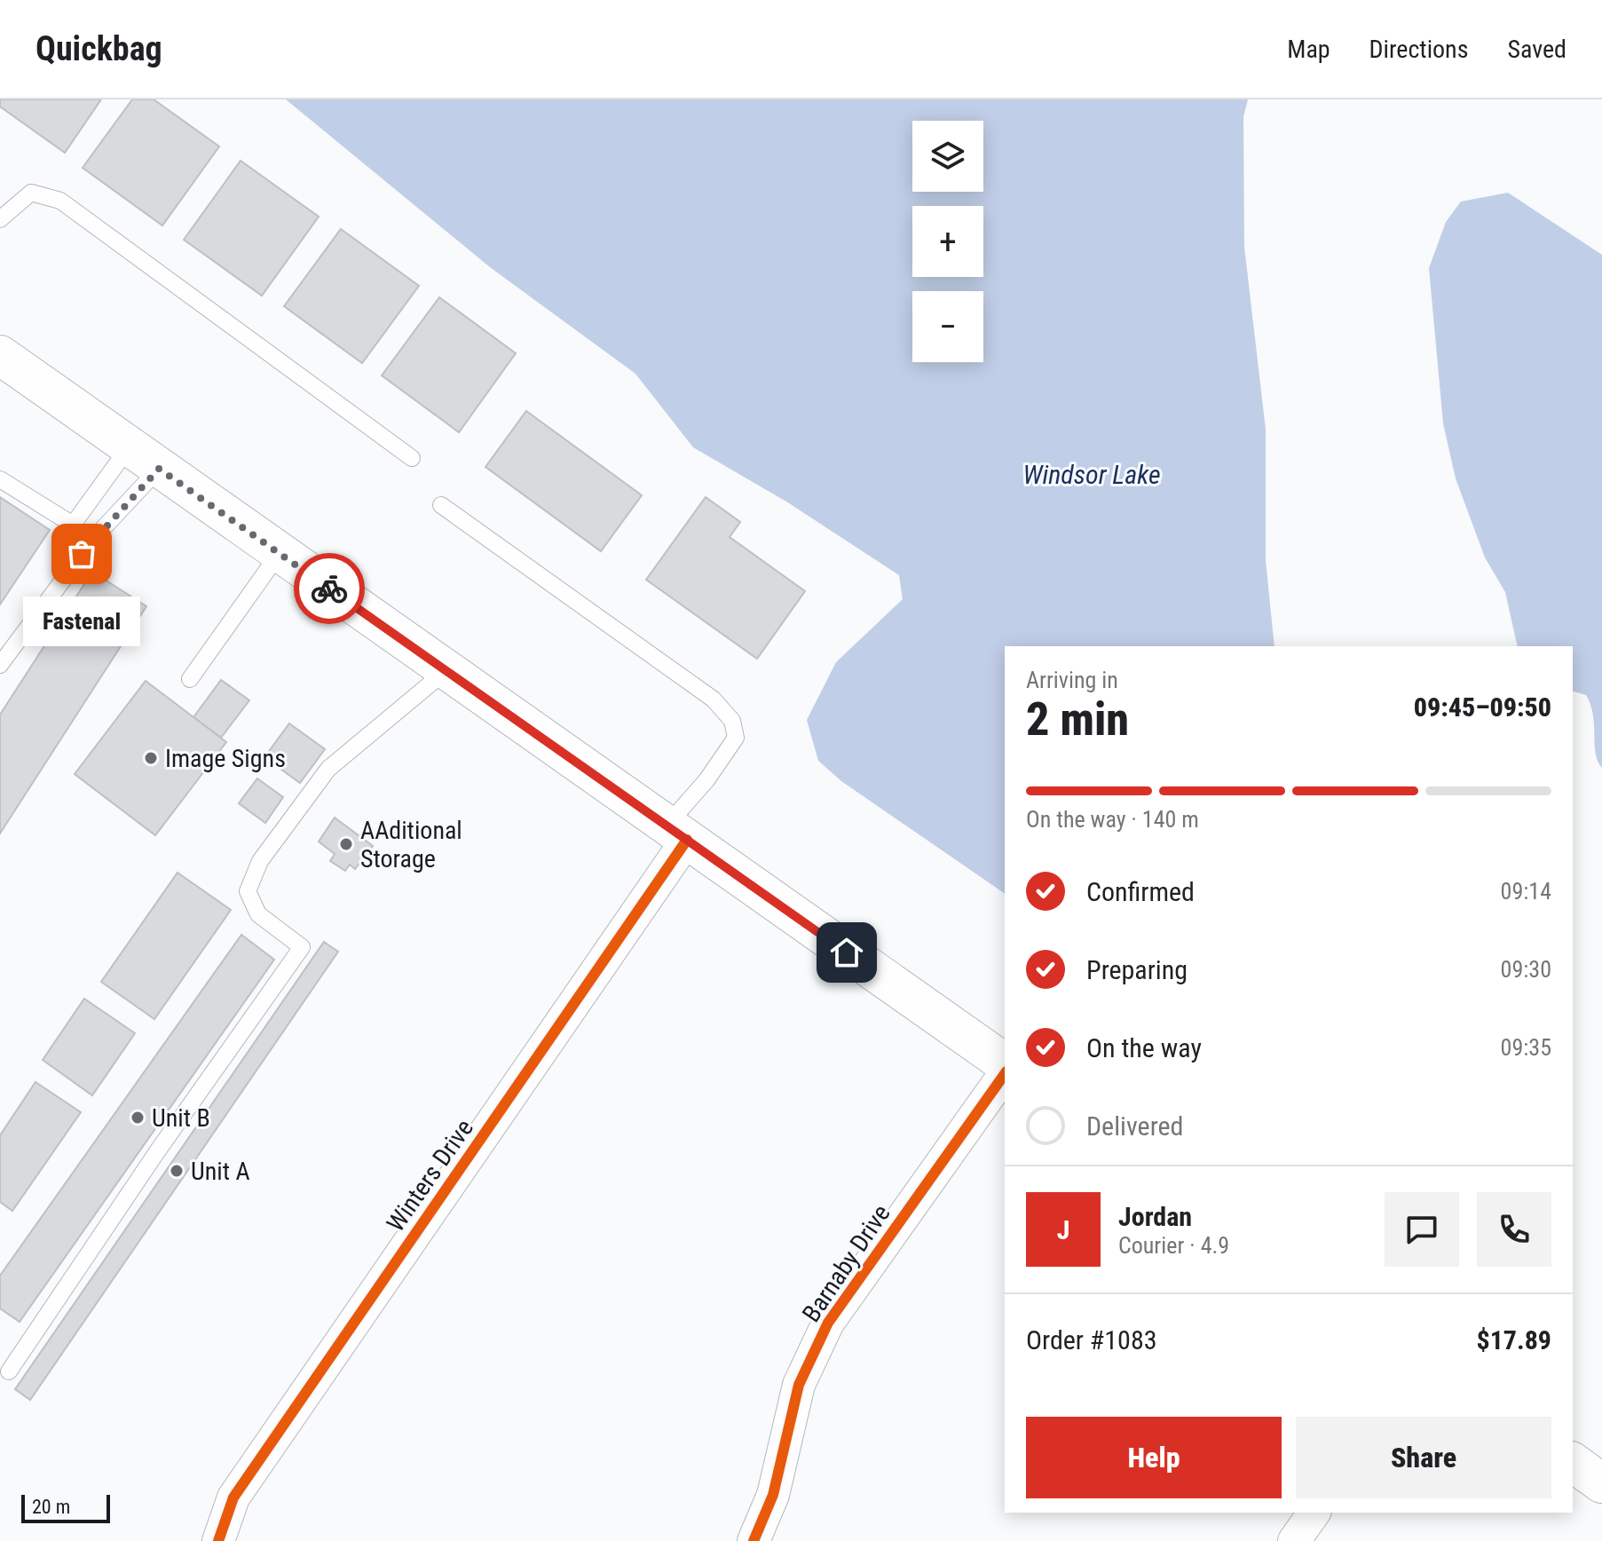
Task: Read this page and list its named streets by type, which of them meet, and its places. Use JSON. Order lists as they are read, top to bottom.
{
  "streets": {
    "street": ["Winters Drive", "Barnaby Drive"]
  },
  "water": ["Windsor Lake"],
  "places": [
    "Fastenal",
    "Image Signs",
    "AAditional Storage",
    "Unit B",
    "Unit A"
  ],
  "scale_bar": "20 m",
  "page": {
    "header": "Quickbag",
    "nav": ["Map", "Directions", "Saved"],
    "map_buttons": ["+", "−"],
    "bubble": "Fastenal",
    "heading": ["2 min", "Arriving in", "09:45–09:50"],
    "panel": [
      "Jordan",
      "Courier · 4.9",
      "Order #1083",
      "$17.89"
    ],
    "bar": "On the way · 140 m",
    "list": [
      ["Confirmed", "09:14"],
      ["Preparing", "09:30"],
      ["On the way", "09:35"],
      "Delivered"
    ],
    "round": "J",
    "buttons": ["Help", "Share"],
    "scale": "20 m"
  }
}
